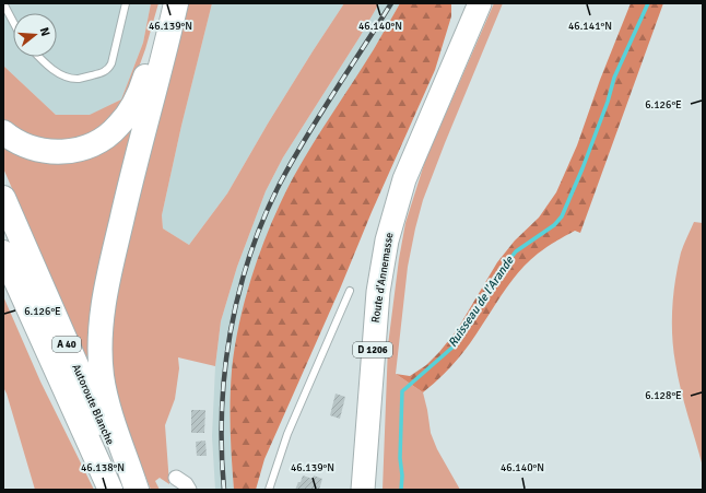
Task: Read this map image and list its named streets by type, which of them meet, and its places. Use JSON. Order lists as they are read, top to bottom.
{
  "streets": {
    "highway": ["A 40", "Autoroute Blanche"],
    "main road": ["Route d'Annemasse", "D 1206"]
  },
  "water": ["Ruisseau de l'Arande"],
  "north": "right",
  "coordinates": [
    "46.139°N",
    "46.140°N",
    "46.141°N",
    "6.126°E",
    "6.128°E",
    "46.138°N"
  ]
}
